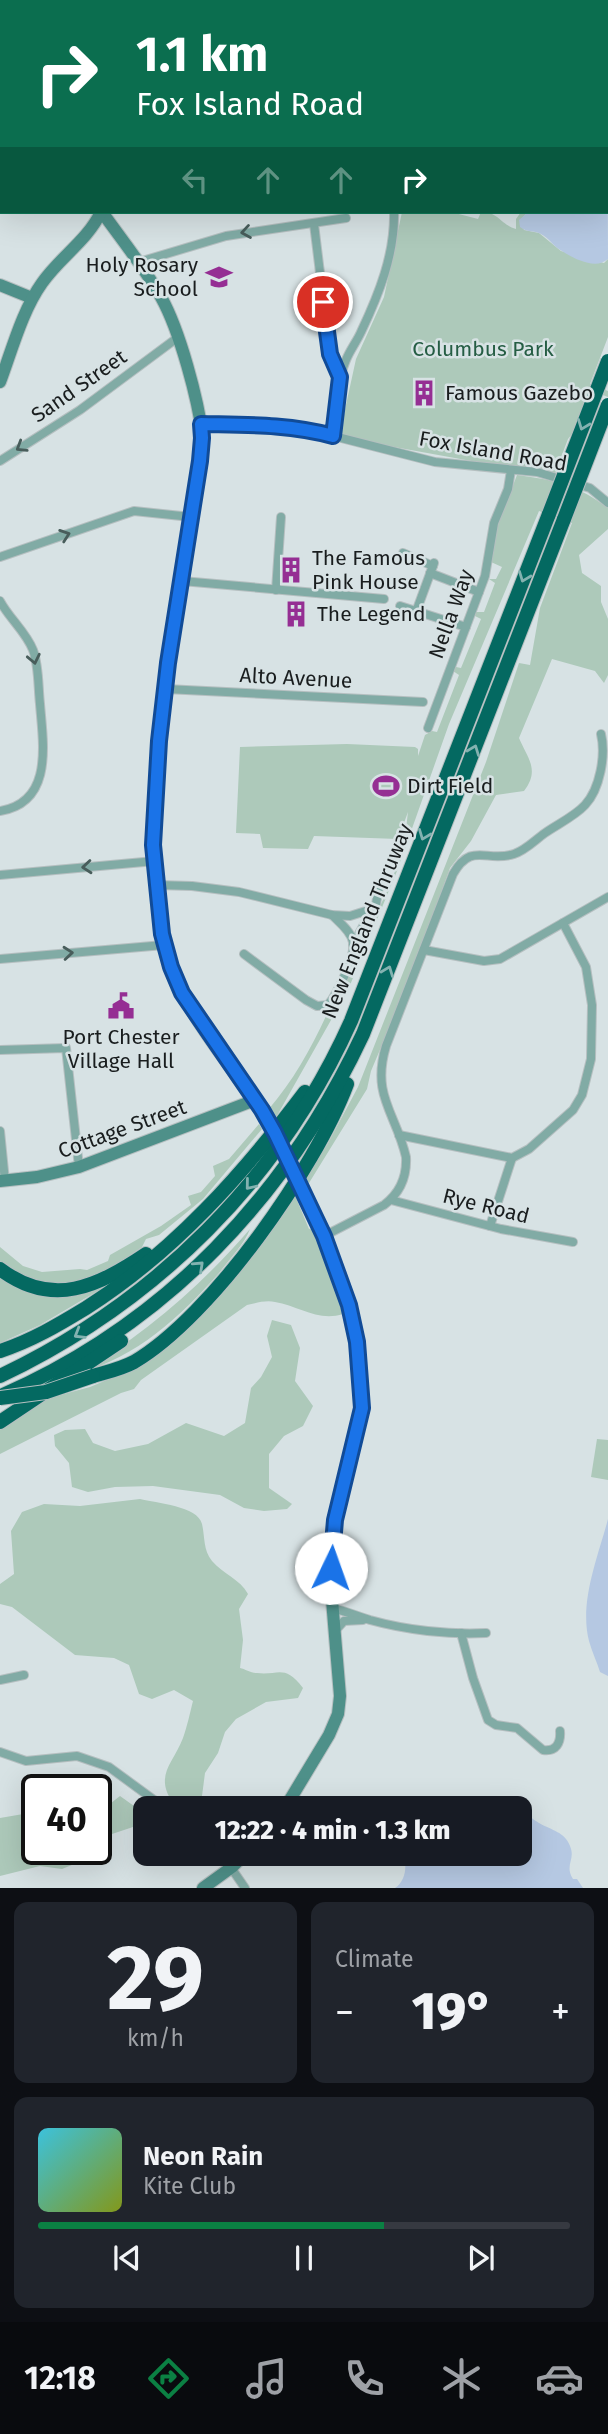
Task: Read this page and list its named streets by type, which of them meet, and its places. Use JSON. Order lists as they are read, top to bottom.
{
  "streets": {
    "highway": ["New England Thruway"],
    "street": [
      "Sand Street",
      "Fox Island Road",
      "Nella Way",
      "Alto Avenue",
      "Cottage Street",
      "Rye Road"
    ]
  },
  "crossings": [
    ["Fox Island Road", "Nella Way"]
  ],
  "one_way": ["Sand Street"],
  "parks": ["Columbus Park"],
  "places": {
    "school or university": ["Holy Rosary School"],
    "building": ["Famous Gazebo", "The Famous Pink House", "The Legend"],
    "sports": ["Dirt Field"],
    "public building": ["Port Chester Village Hall"]
  },
  "page": {
    "turn": ["1.1 km", "Fox Island Road"],
    "limit": "40",
    "trip": "12:22 · 4 min · 1.3 km",
    "tile": [
      ["29", "km/h"],
      "Climate"
    ],
    "heat": ["−", "19°", "+"],
    "song": ["Neon Rain", "Kite Club"],
    "tabs": "12:18"
  }
}
